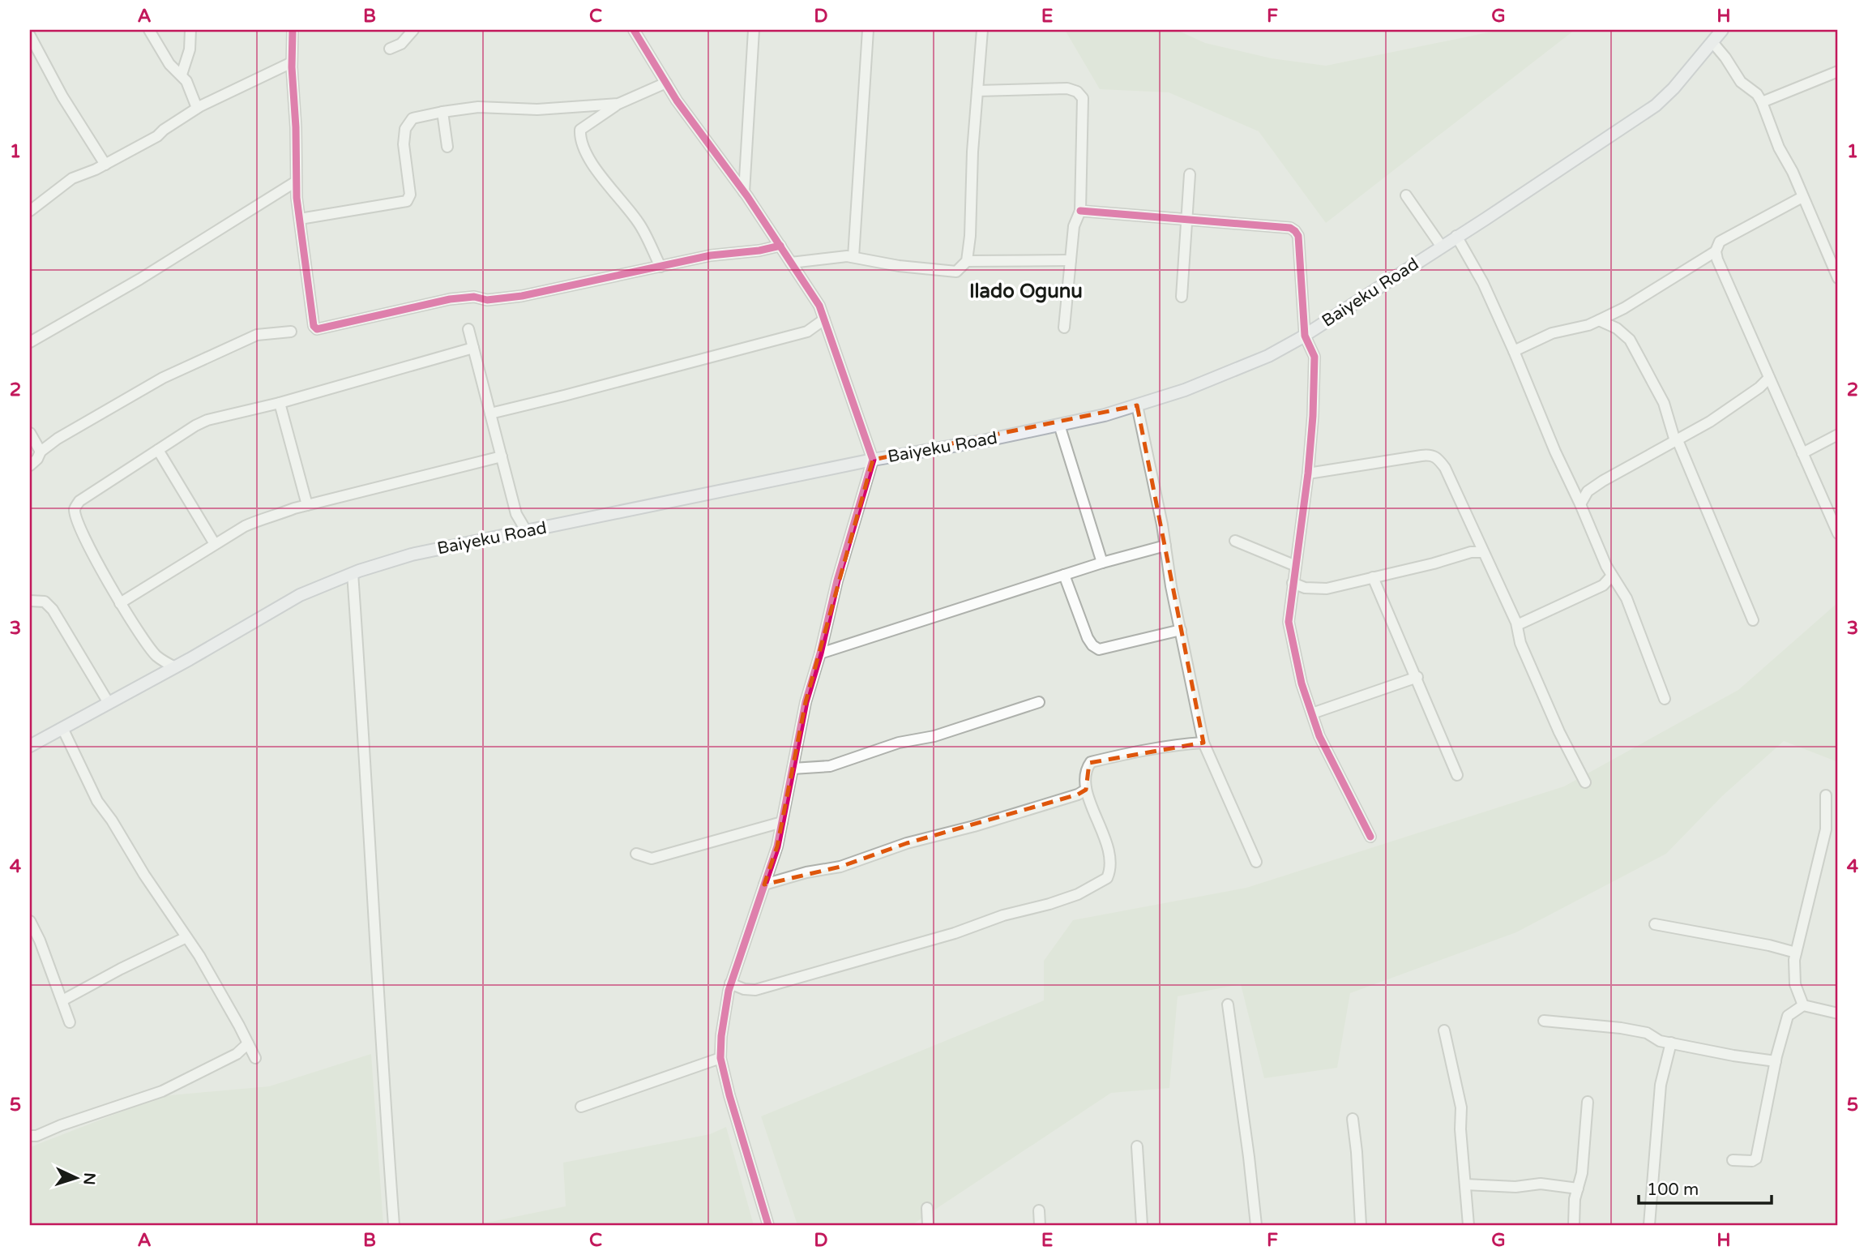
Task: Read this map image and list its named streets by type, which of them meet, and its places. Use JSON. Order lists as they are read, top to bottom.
{
  "streets": {
    "main road": ["Baiyeku Road"]
  },
  "districts": ["Ilado Ogunu"],
  "scale_bar": "100 m",
  "north": "right",
  "grid": {
    "columns": [
      "A",
      "B",
      "C",
      "D",
      "E",
      "F",
      "G",
      "H"
    ],
    "rows": [
      "1",
      "2",
      "3",
      "4",
      "5"
    ]
  }
}
